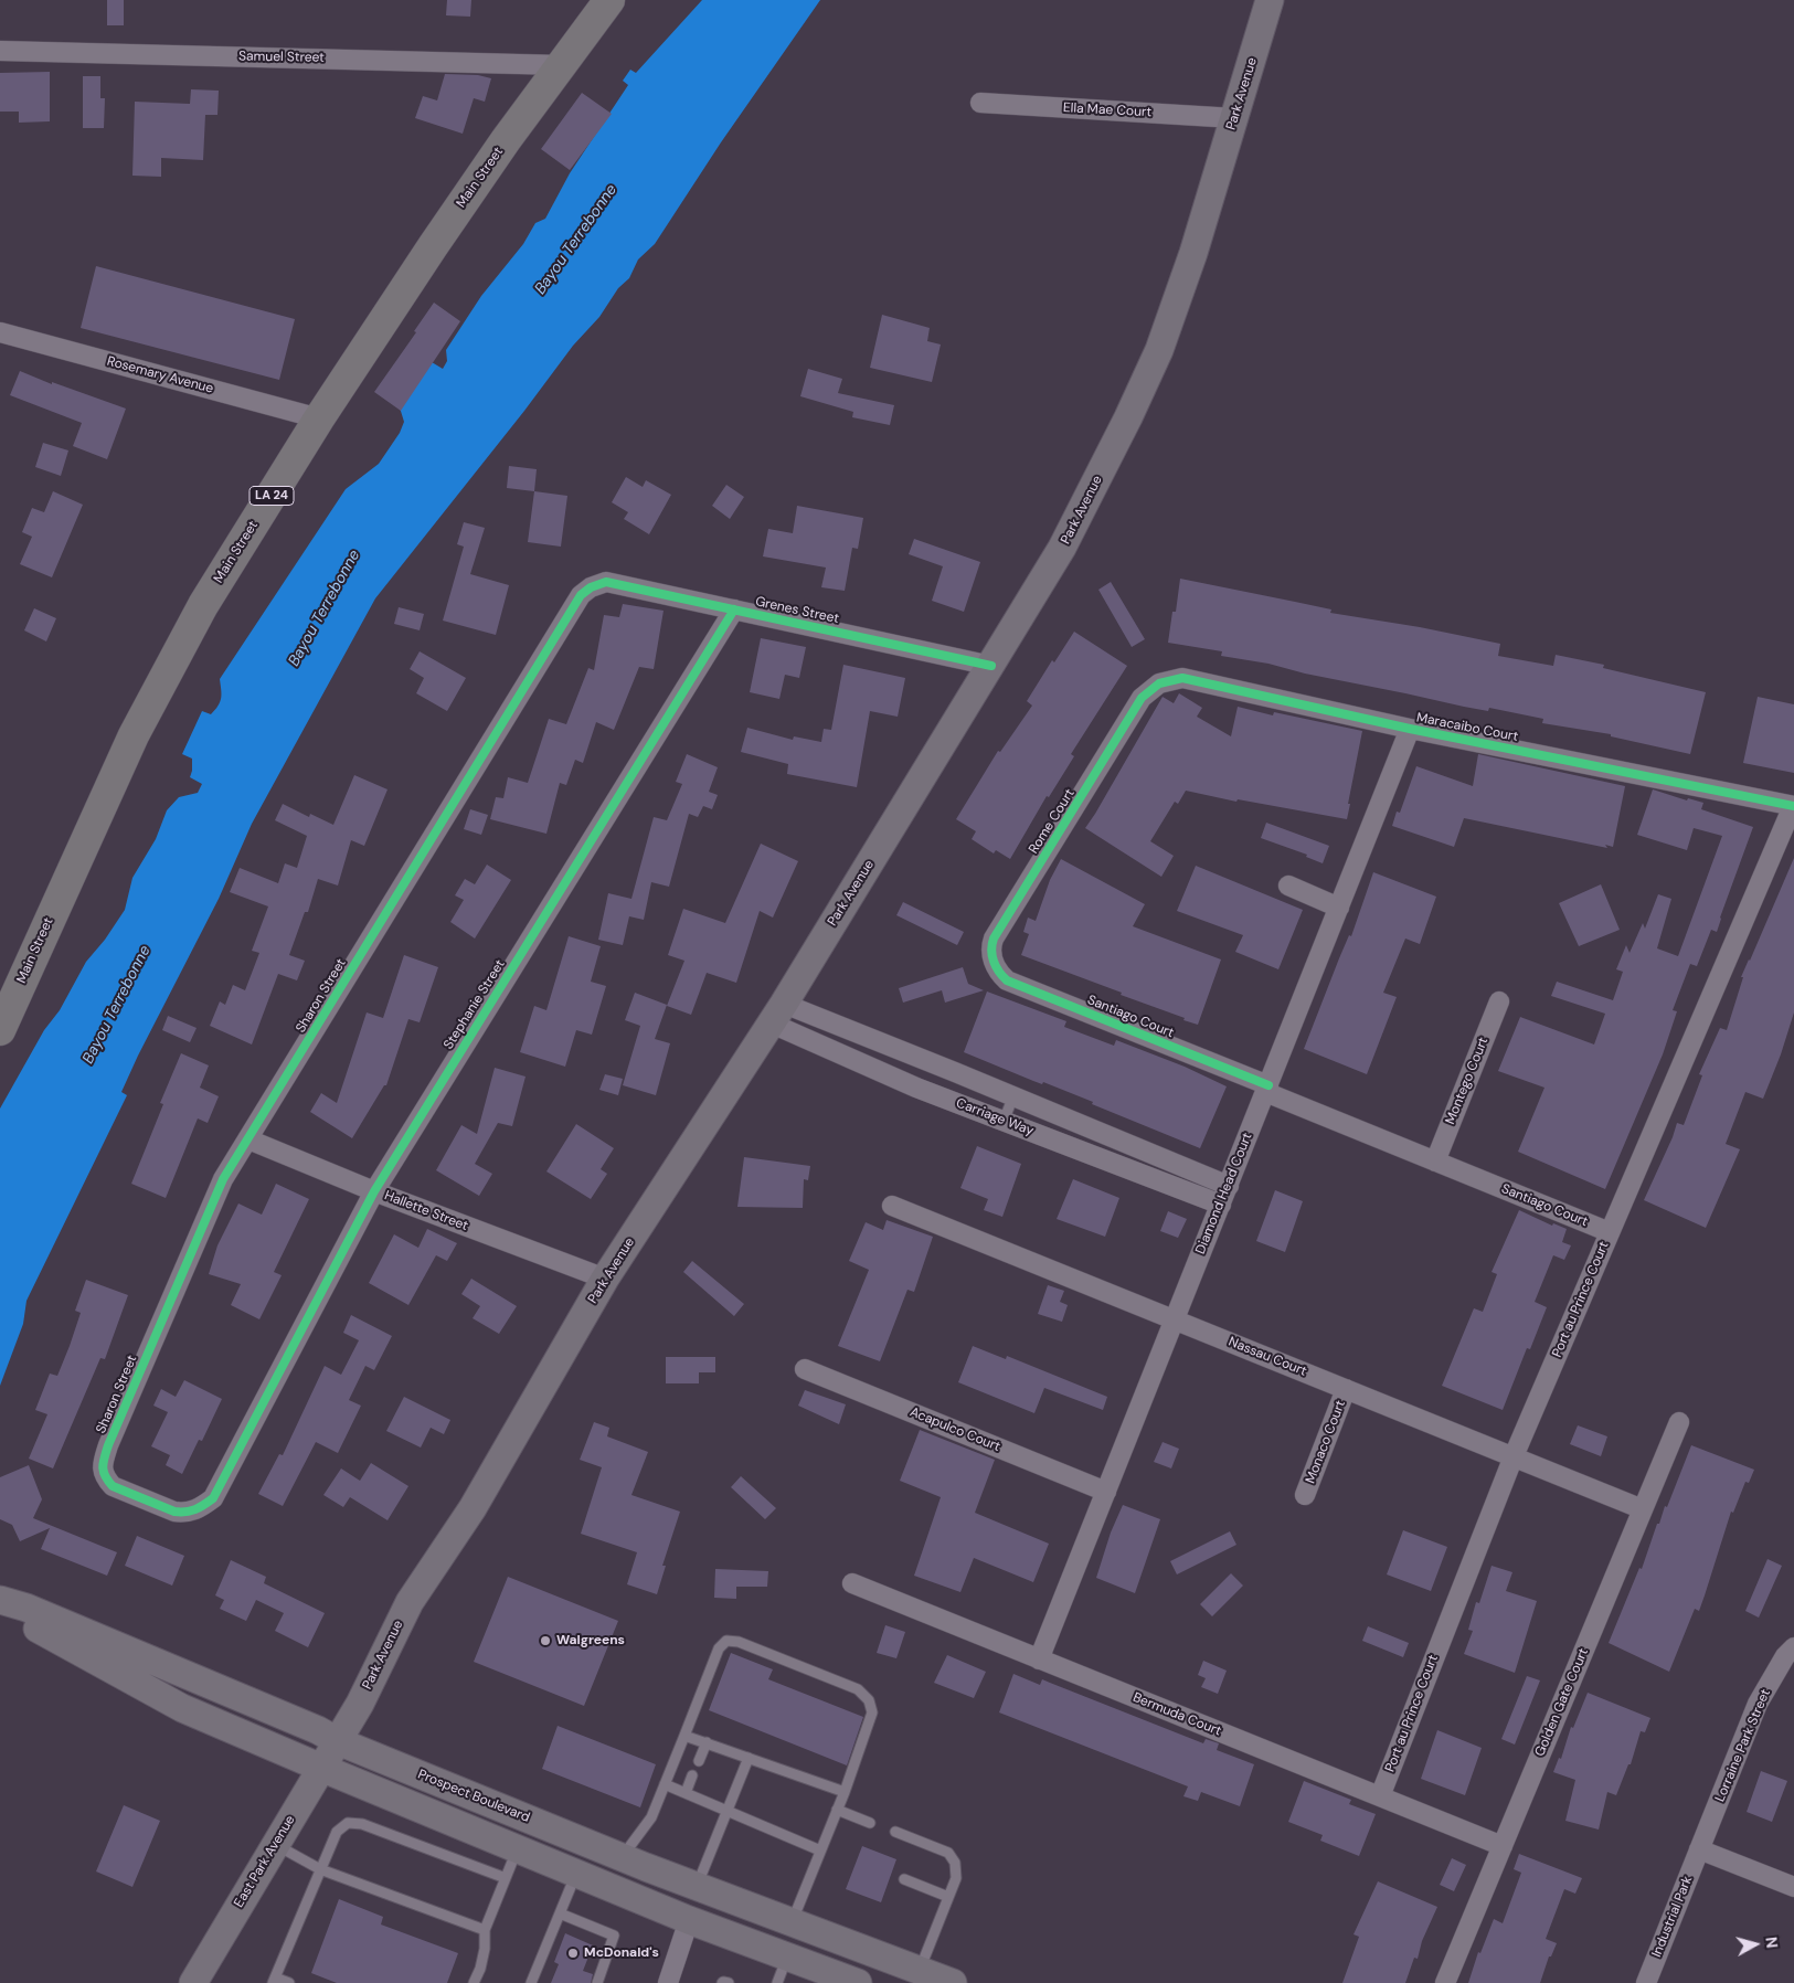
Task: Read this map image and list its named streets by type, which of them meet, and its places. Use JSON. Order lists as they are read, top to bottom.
{
  "streets": {
    "main road": [
      "Park Avenue",
      "Main Street",
      "LA 24",
      "Prospect Boulevard",
      "East Park Avenue"
    ],
    "street": [
      "Samuel Street",
      "Ella Mae Court",
      "Rosemary Avenue",
      "Grenes Street",
      "Maracaibo Court",
      "Rome Court",
      "Sharon Street",
      "Stephanie Street",
      "Santiago Court",
      "Montego Court",
      "Carriage Way",
      "Diamond Head Court",
      "Hallette Street",
      "Port au Prince Court",
      "Nassau Court",
      "Acapulco Court",
      "Monaco Court",
      "Golden Gate Court",
      "Bermuda Court",
      "Lorraine Park Street",
      "Industrial Park"
    ]
  },
  "crossings": [
    ["Samuel Street", "Main Street"],
    ["Park Avenue", "Ella Mae Court"],
    ["Park Avenue", "Grenes Street"],
    ["Park Avenue", "Carriage Way"],
    ["Park Avenue", "Hallette Street"],
    ["Park Avenue", "Prospect Boulevard"],
    ["Park Avenue", "East Park Avenue"],
    ["Main Street", "Rosemary Avenue"],
    ["Grenes Street", "Sharon Street"],
    ["Grenes Street", "Stephanie Street"],
    ["Maracaibo Court", "Rome Court"],
    ["Maracaibo Court", "Diamond Head Court"],
    ["Maracaibo Court", "Port au Prince Court"],
    ["Rome Court", "Santiago Court"],
    ["Sharon Street", "Stephanie Street"],
    ["Sharon Street", "Hallette Street"],
    ["Stephanie Street", "Hallette Street"],
    ["Santiago Court", "Montego Court"],
    ["Santiago Court", "Diamond Head Court"],
    ["Santiago Court", "Port au Prince Court"],
    ["Carriage Way", "Diamond Head Court"],
    ["Diamond Head Court", "Nassau Court"],
    ["Diamond Head Court", "Acapulco Court"],
    ["Diamond Head Court", "Bermuda Court"],
    ["Port au Prince Court", "Nassau Court"],
    ["Port au Prince Court", "Bermuda Court"],
    ["Nassau Court", "Monaco Court"],
    ["Nassau Court", "Golden Gate Court"],
    ["Golden Gate Court", "Bermuda Court"],
    ["Lorraine Park Street", "Industrial Park"],
    ["Prospect Boulevard", "East Park Avenue"]
  ],
  "water": ["Bayou Terrebonne"],
  "places": ["Walgreens", "McDonald's"],
  "north": "right"
}
